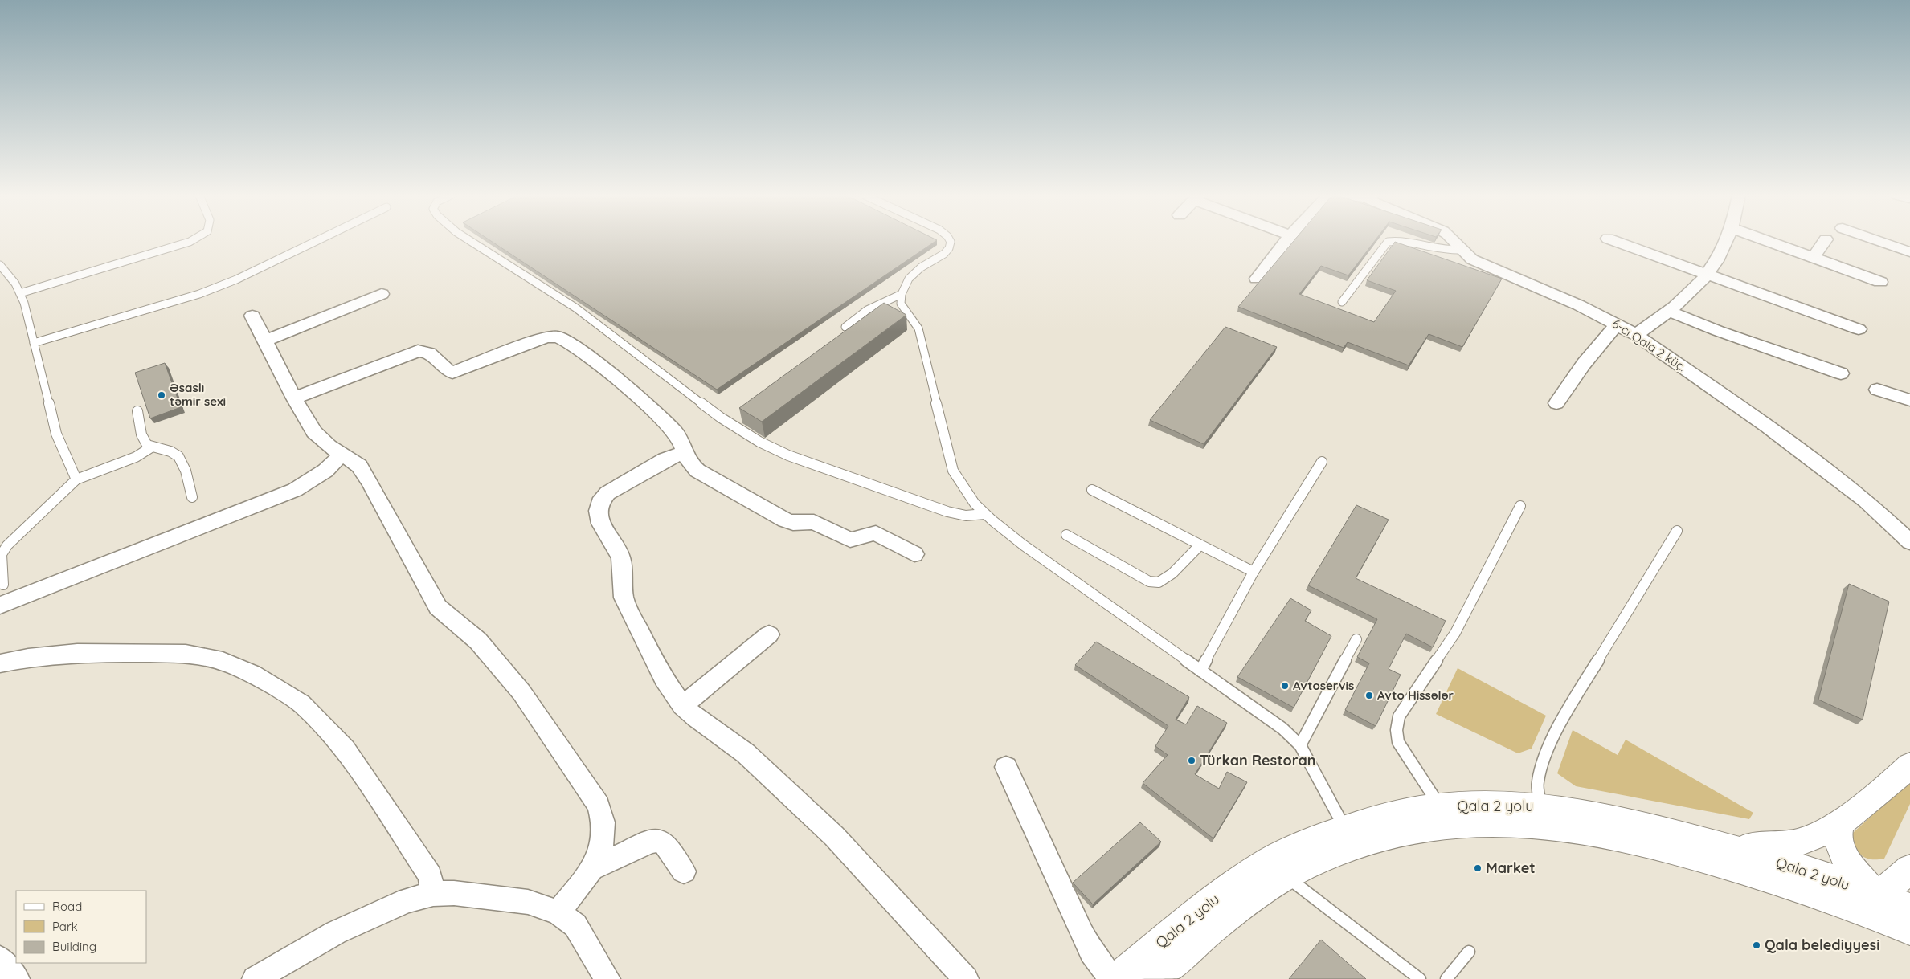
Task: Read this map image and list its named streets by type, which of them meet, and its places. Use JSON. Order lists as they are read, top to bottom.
{
  "streets": {
    "main road": ["Qala 2 yolu"],
    "street": ["6-cı Qala 2 küç."]
  },
  "places": [
    "Əsaslı təmir sexi",
    "Avtoservis",
    "Avto Hissələr",
    "Türkan Restoran",
    "Market",
    "Qala belediyyesi"
  ],
  "legend": ["Road", "Park", "Building"]
}
